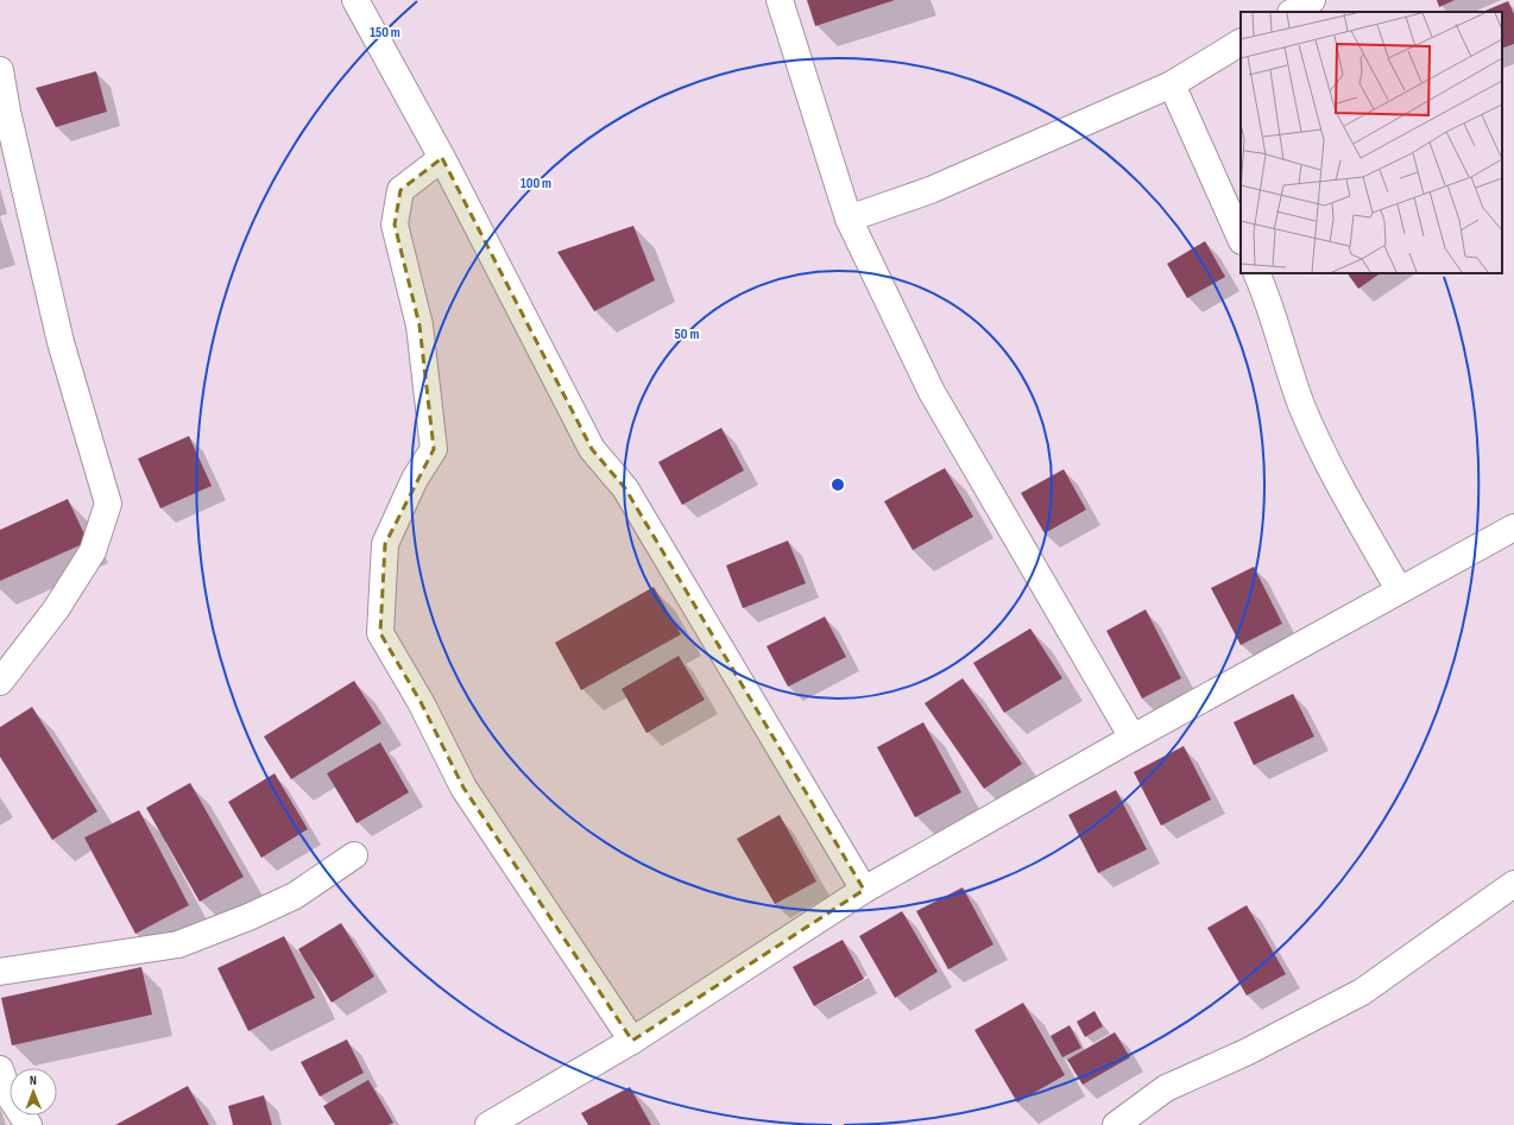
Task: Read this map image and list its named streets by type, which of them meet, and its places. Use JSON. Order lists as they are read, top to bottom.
{
  "north": "top",
  "rings": ["150 m", "100 m", "50 m"]
}
